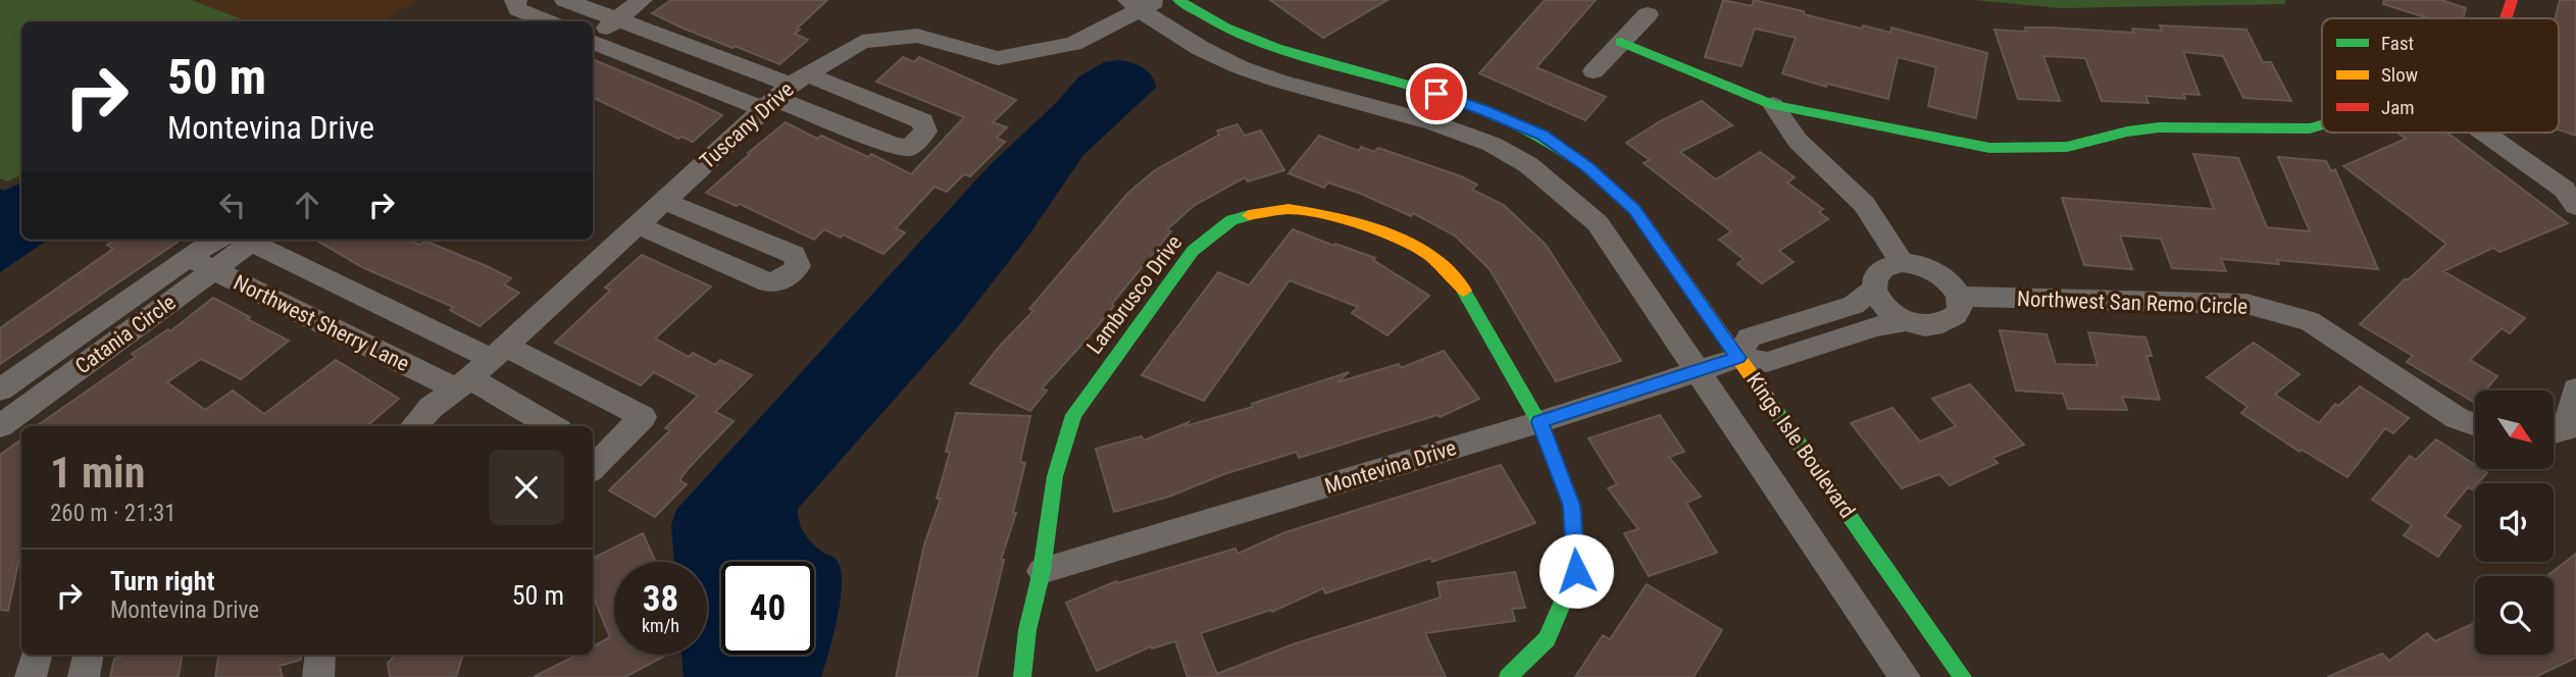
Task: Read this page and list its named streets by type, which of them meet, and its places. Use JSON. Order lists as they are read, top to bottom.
{
  "streets": {
    "street": [
      "Tuscany Drive",
      "Lambrusco Drive",
      "Northwest San Remo Circle",
      "Northwest Sherry Lane",
      "Catania Circle",
      "Kings Isle Boulevard",
      "Montevina Drive"
    ]
  },
  "crossings": [
    ["Tuscany Drive", "Northwest Sherry Lane"],
    ["Tuscany Drive", "Kings Isle Boulevard"],
    ["Lambrusco Drive", "Montevina Drive"],
    ["Northwest Sherry Lane", "Catania Circle"],
    ["Kings Isle Boulevard", "Montevina Drive"]
  ],
  "legend": ["Fast", "Slow", "Jam"],
  "north": "bottom right",
  "page": {
    "turn": ["50 m", "Montevina Drive"],
    "heading": ["1 min", "260 m · 21:31"],
    "list": [
      {
        "name": "Turn right",
        "note": "Montevina Drive",
        "value": "50 m"
      }
    ],
    "speed": "38 km/h",
    "limit": "40"
  }
}
